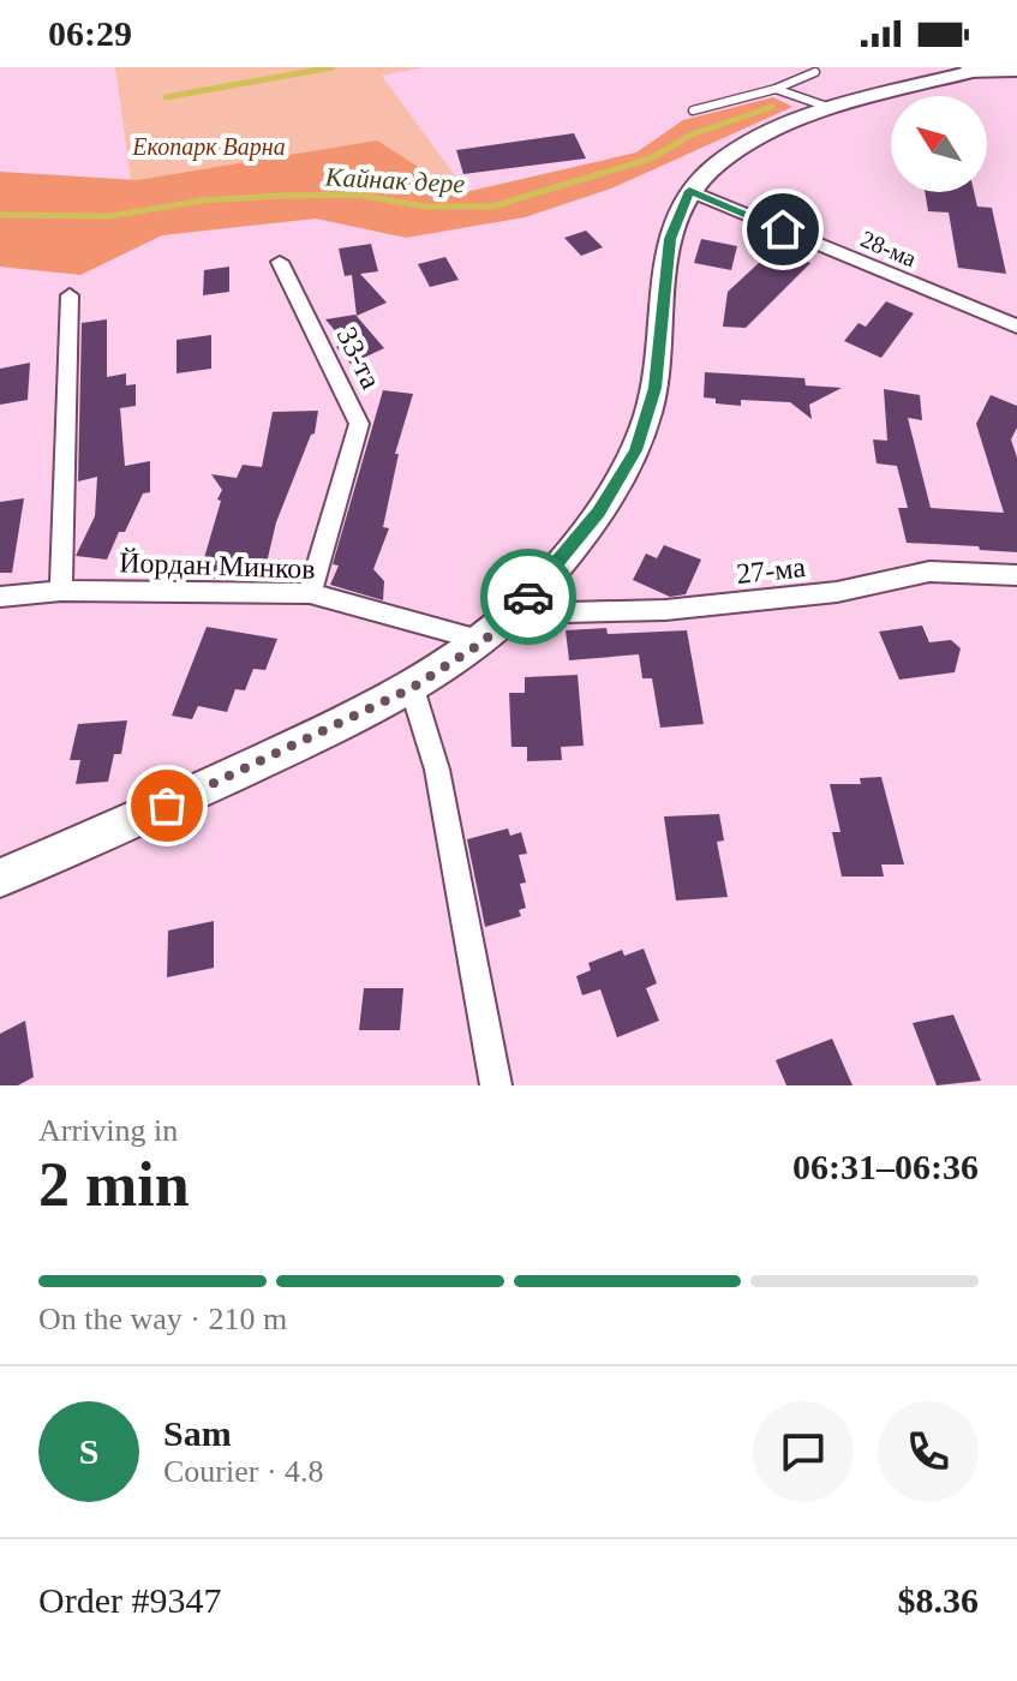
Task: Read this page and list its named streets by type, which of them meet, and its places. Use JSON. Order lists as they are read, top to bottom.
{
  "streets": {
    "street": [
      "28-ма",
      "33-та",
      "Йордан Минков",
      "27-ма"
    ]
  },
  "crossings": [
    ["33-та", "Йордан Минков"]
  ],
  "water": ["Кайнак дере"],
  "parks": ["Екопарк Варна"],
  "north": "top left",
  "page": {
    "status": "06:29",
    "heading": ["2 min", "Arriving in", "06:31–06:36"],
    "panel": [
      "Sam",
      "Courier · 4.8",
      "Order #9347",
      "$8.36"
    ],
    "bar": "On the way · 210 m",
    "round": "S"
  }
}
